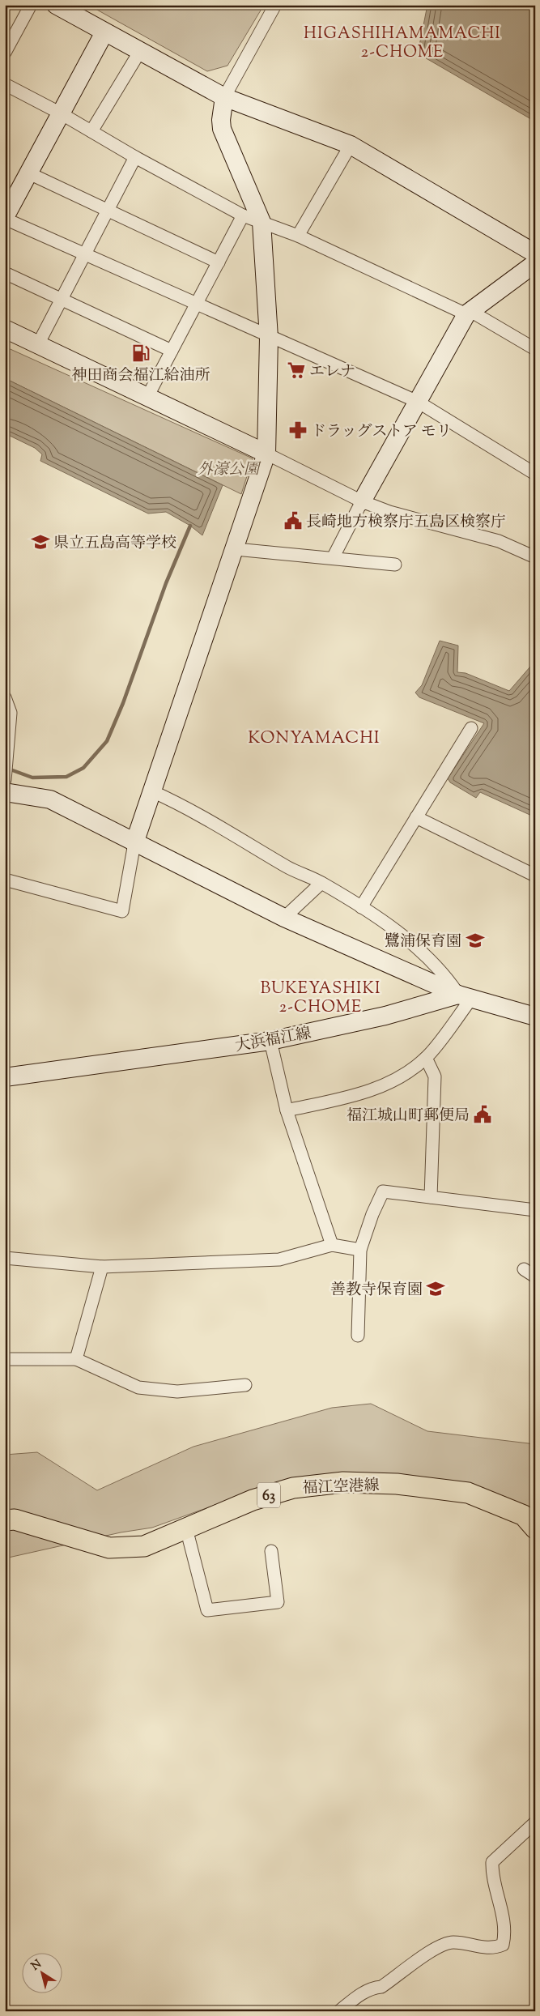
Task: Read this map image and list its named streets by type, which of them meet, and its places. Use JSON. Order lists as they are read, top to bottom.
{
  "streets": {
    "main road": ["福江空港線", "63"],
    "street": ["大浜福江線"]
  },
  "districts": ["HIGASHIHAMAMACHI 2-CHOME", "KONYAMACHI", "BUKEYASHIKI 2-CHOME"],
  "parks": ["外濠公園"],
  "places": {
    "fuel station": ["神田商会福江給油所"],
    "supermarket": ["エレナ"],
    "pharmacy": ["ドラッグストア モリ"],
    "public building": ["長崎地方検察庁五島区検察庁", "福江城山町郵便局"],
    "school or university": ["県立五島高等学校", "鷺浦保育園", "善教寺保育園"]
  },
  "north": "top left"
}
